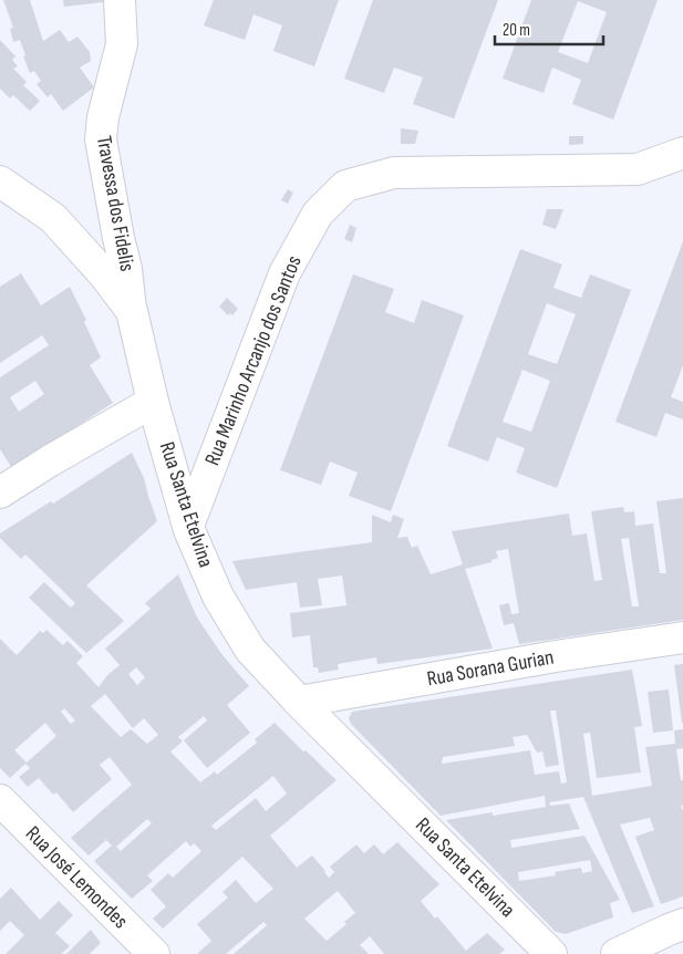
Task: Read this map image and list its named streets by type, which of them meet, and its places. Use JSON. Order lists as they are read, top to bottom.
{
  "streets": {
    "street": [
      "Travessa dos Fidelis",
      "Rua Marinho Arcanjo dos Santos",
      "Rua Santa Etelvina",
      "Rua Sorana Gurian",
      "Rua José Lemondes"
    ]
  },
  "crossings": [
    ["Travessa dos Fidelis", "Rua Santa Etelvina"],
    ["Rua Marinho Arcanjo dos Santos", "Rua Santa Etelvina"],
    ["Rua Santa Etelvina", "Rua Sorana Gurian"]
  ],
  "scale_bar": "20 m"
}
